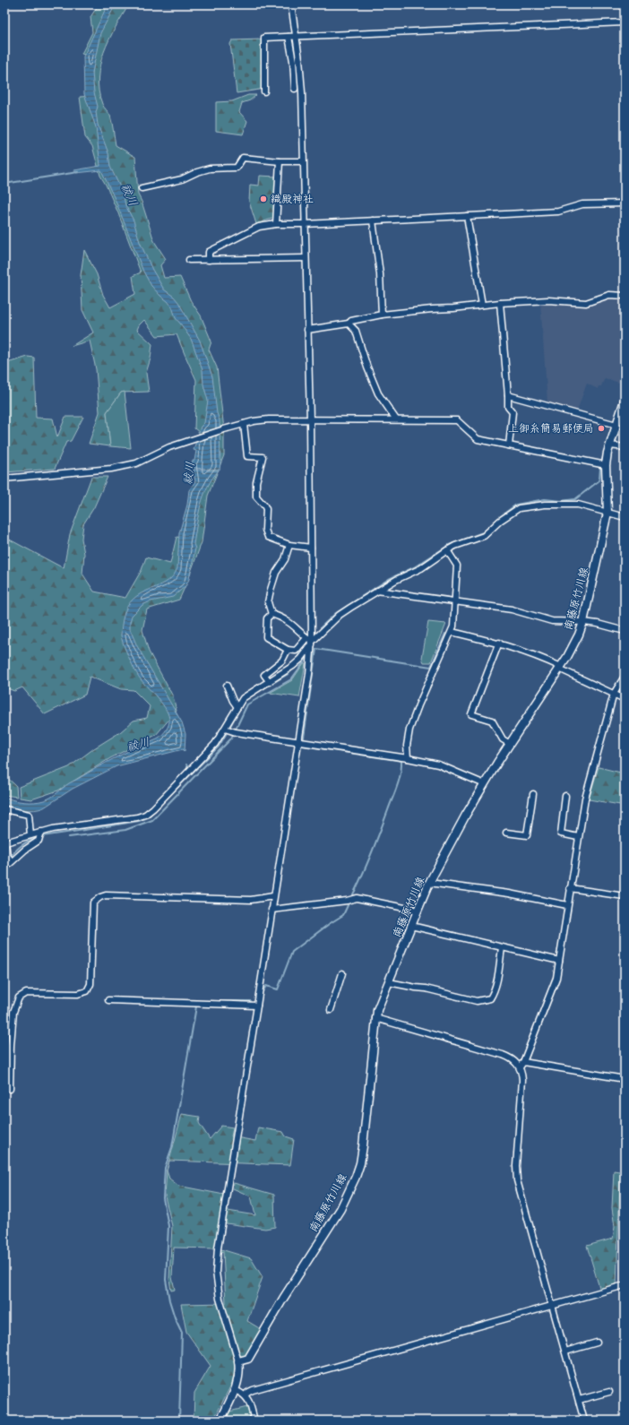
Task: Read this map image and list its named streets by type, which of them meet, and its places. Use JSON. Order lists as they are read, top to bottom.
{
  "streets": {
    "main road": ["南藤原竹川線"]
  },
  "water": ["祓川"],
  "places": ["織殿神社", "上御糸簡易郵便局"]
}
